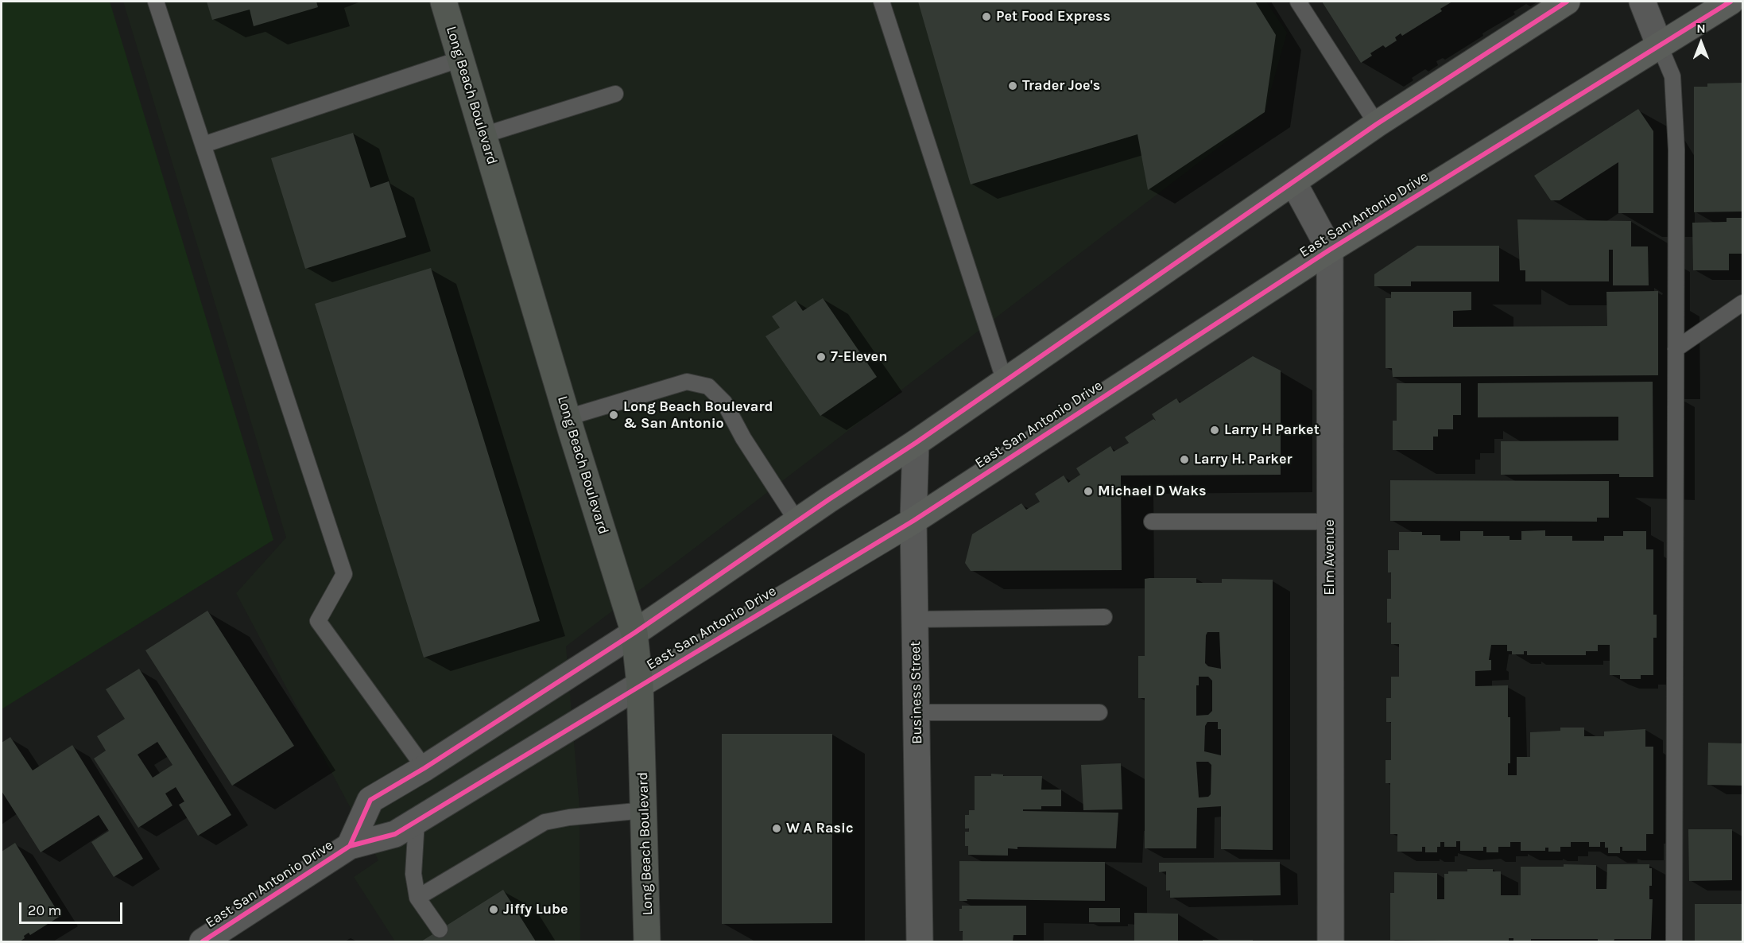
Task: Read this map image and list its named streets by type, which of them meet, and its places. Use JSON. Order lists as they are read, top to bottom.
{
  "streets": {
    "main road": ["Long Beach Boulevard", "East San Antonio Drive"],
    "street": ["Elm Avenue", "Business Street"]
  },
  "crossings": [
    ["Long Beach Boulevard", "East San Antonio Drive"],
    ["East San Antonio Drive", "Elm Avenue"],
    ["East San Antonio Drive", "Business Street"]
  ],
  "places": [
    "Pet Food Express",
    "Trader Joe's",
    "7-Eleven",
    "Long Beach Boulevard & San Antonio",
    "Larry H Parket",
    "Larry H. Parker",
    "Michael D Waks",
    "W A Rasic",
    "Jiffy Lube"
  ],
  "scale_bar": "20 m",
  "north": "top"
}
